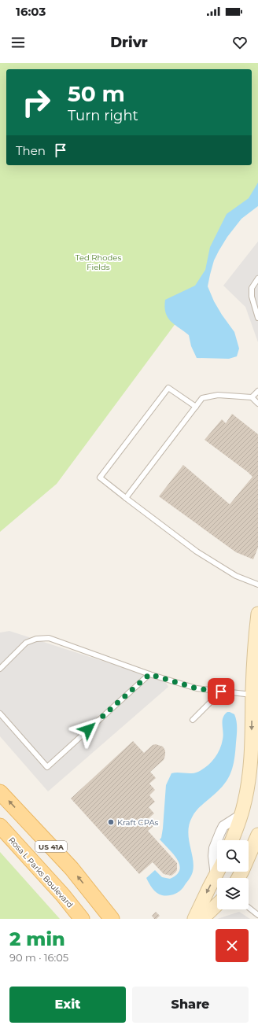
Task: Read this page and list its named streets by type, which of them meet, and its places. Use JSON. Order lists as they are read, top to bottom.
{
  "streets": {
    "main road": ["US 41A", "Rosa L Parks Boulevard"]
  },
  "parks": ["Ted Rhodes Fields"],
  "places": ["Kraft CPAs"],
  "page": {
    "status": "16:03",
    "header": "Drivr",
    "turn": ["50 m", "Turn right"],
    "then": "Then",
    "heading": ["2 min", "90 m · 16:05"],
    "buttons": ["Exit", "Share"]
  }
}
